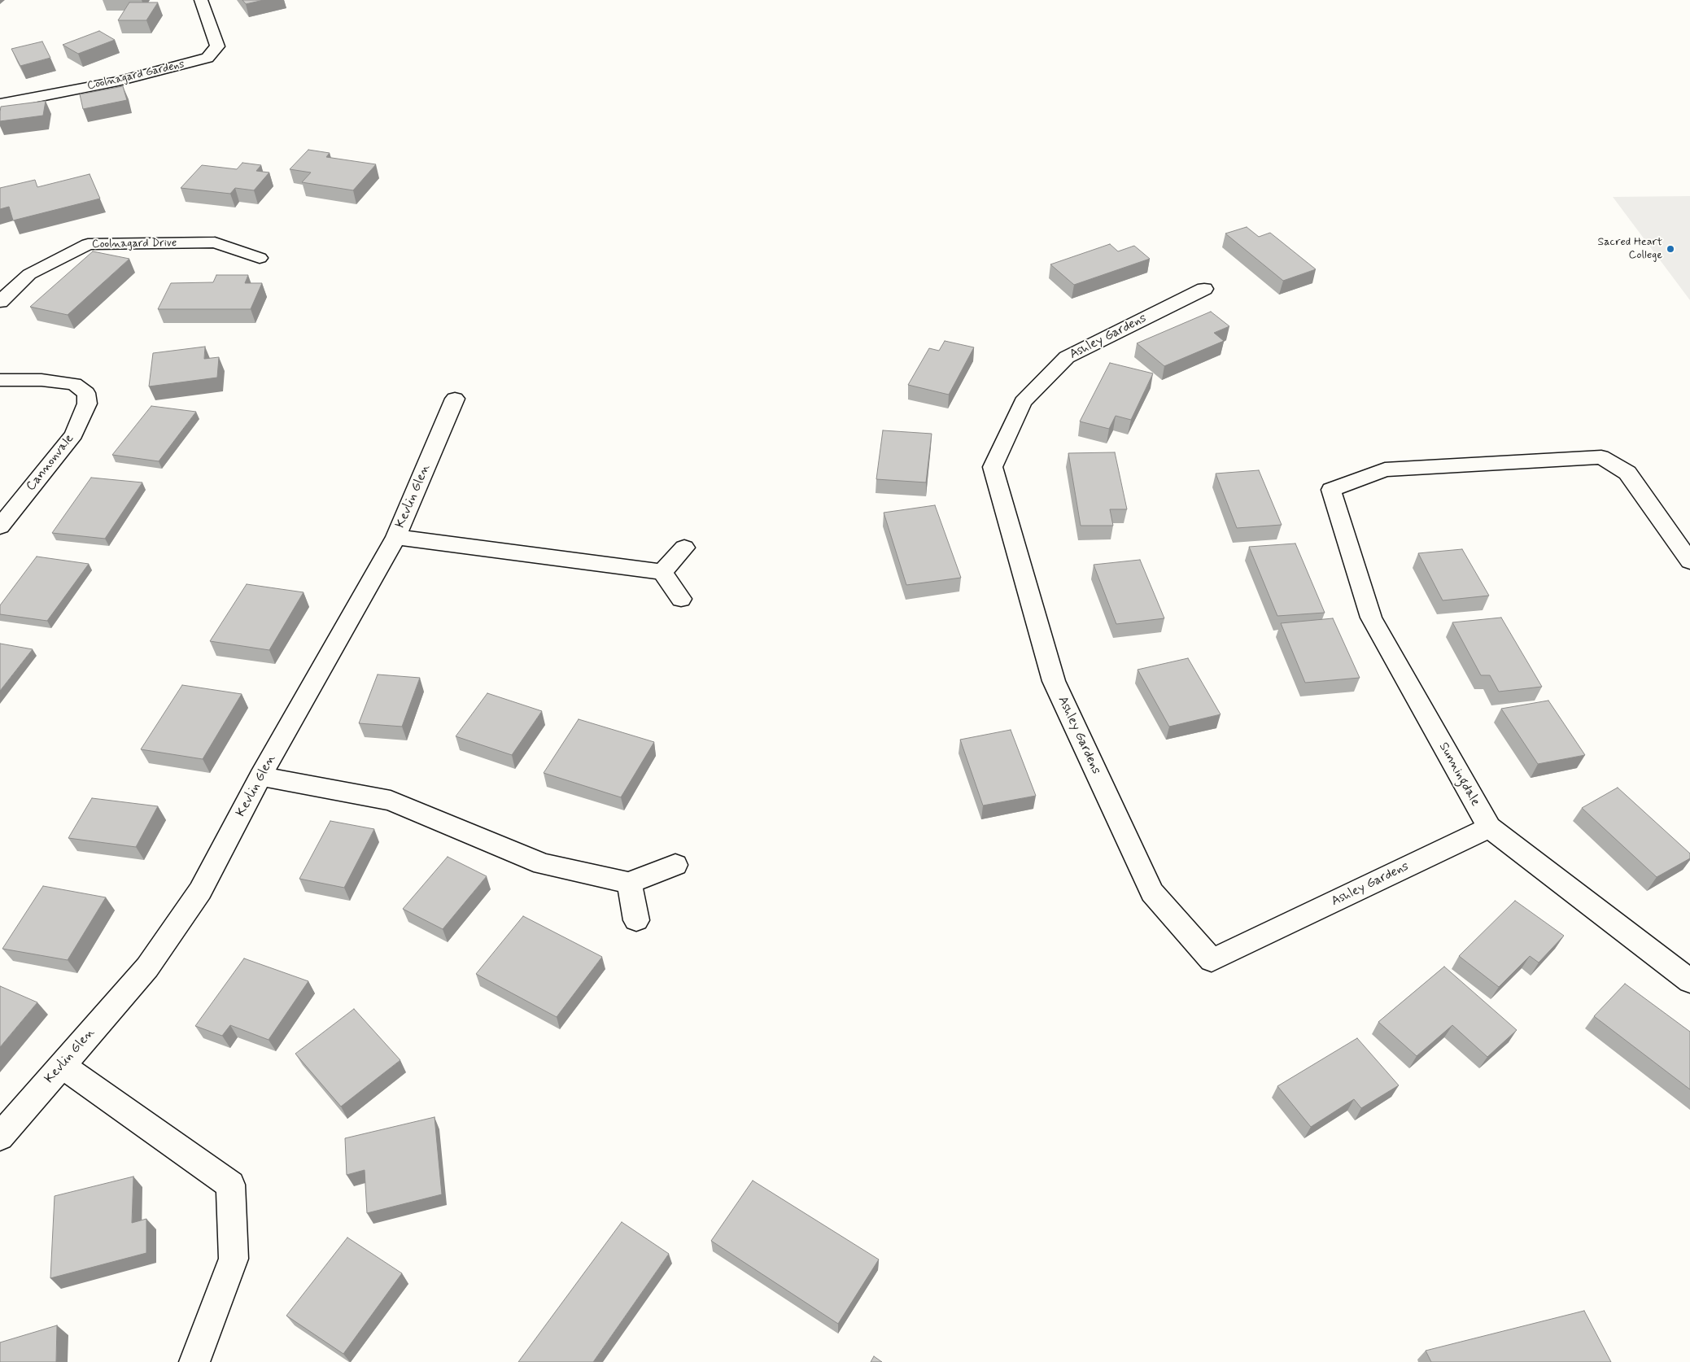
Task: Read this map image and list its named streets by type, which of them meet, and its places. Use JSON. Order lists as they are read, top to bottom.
{
  "streets": {
    "street": [
      "Coolnagard Gardens",
      "Coolnagard Drive",
      "Ashley Gardens",
      "Cannonvale",
      "Kevlin Glen",
      "Sunningdale"
    ]
  },
  "crossings": [
    ["Ashley Gardens", "Sunningdale"]
  ],
  "places": ["Sacred Heart College"]
}
